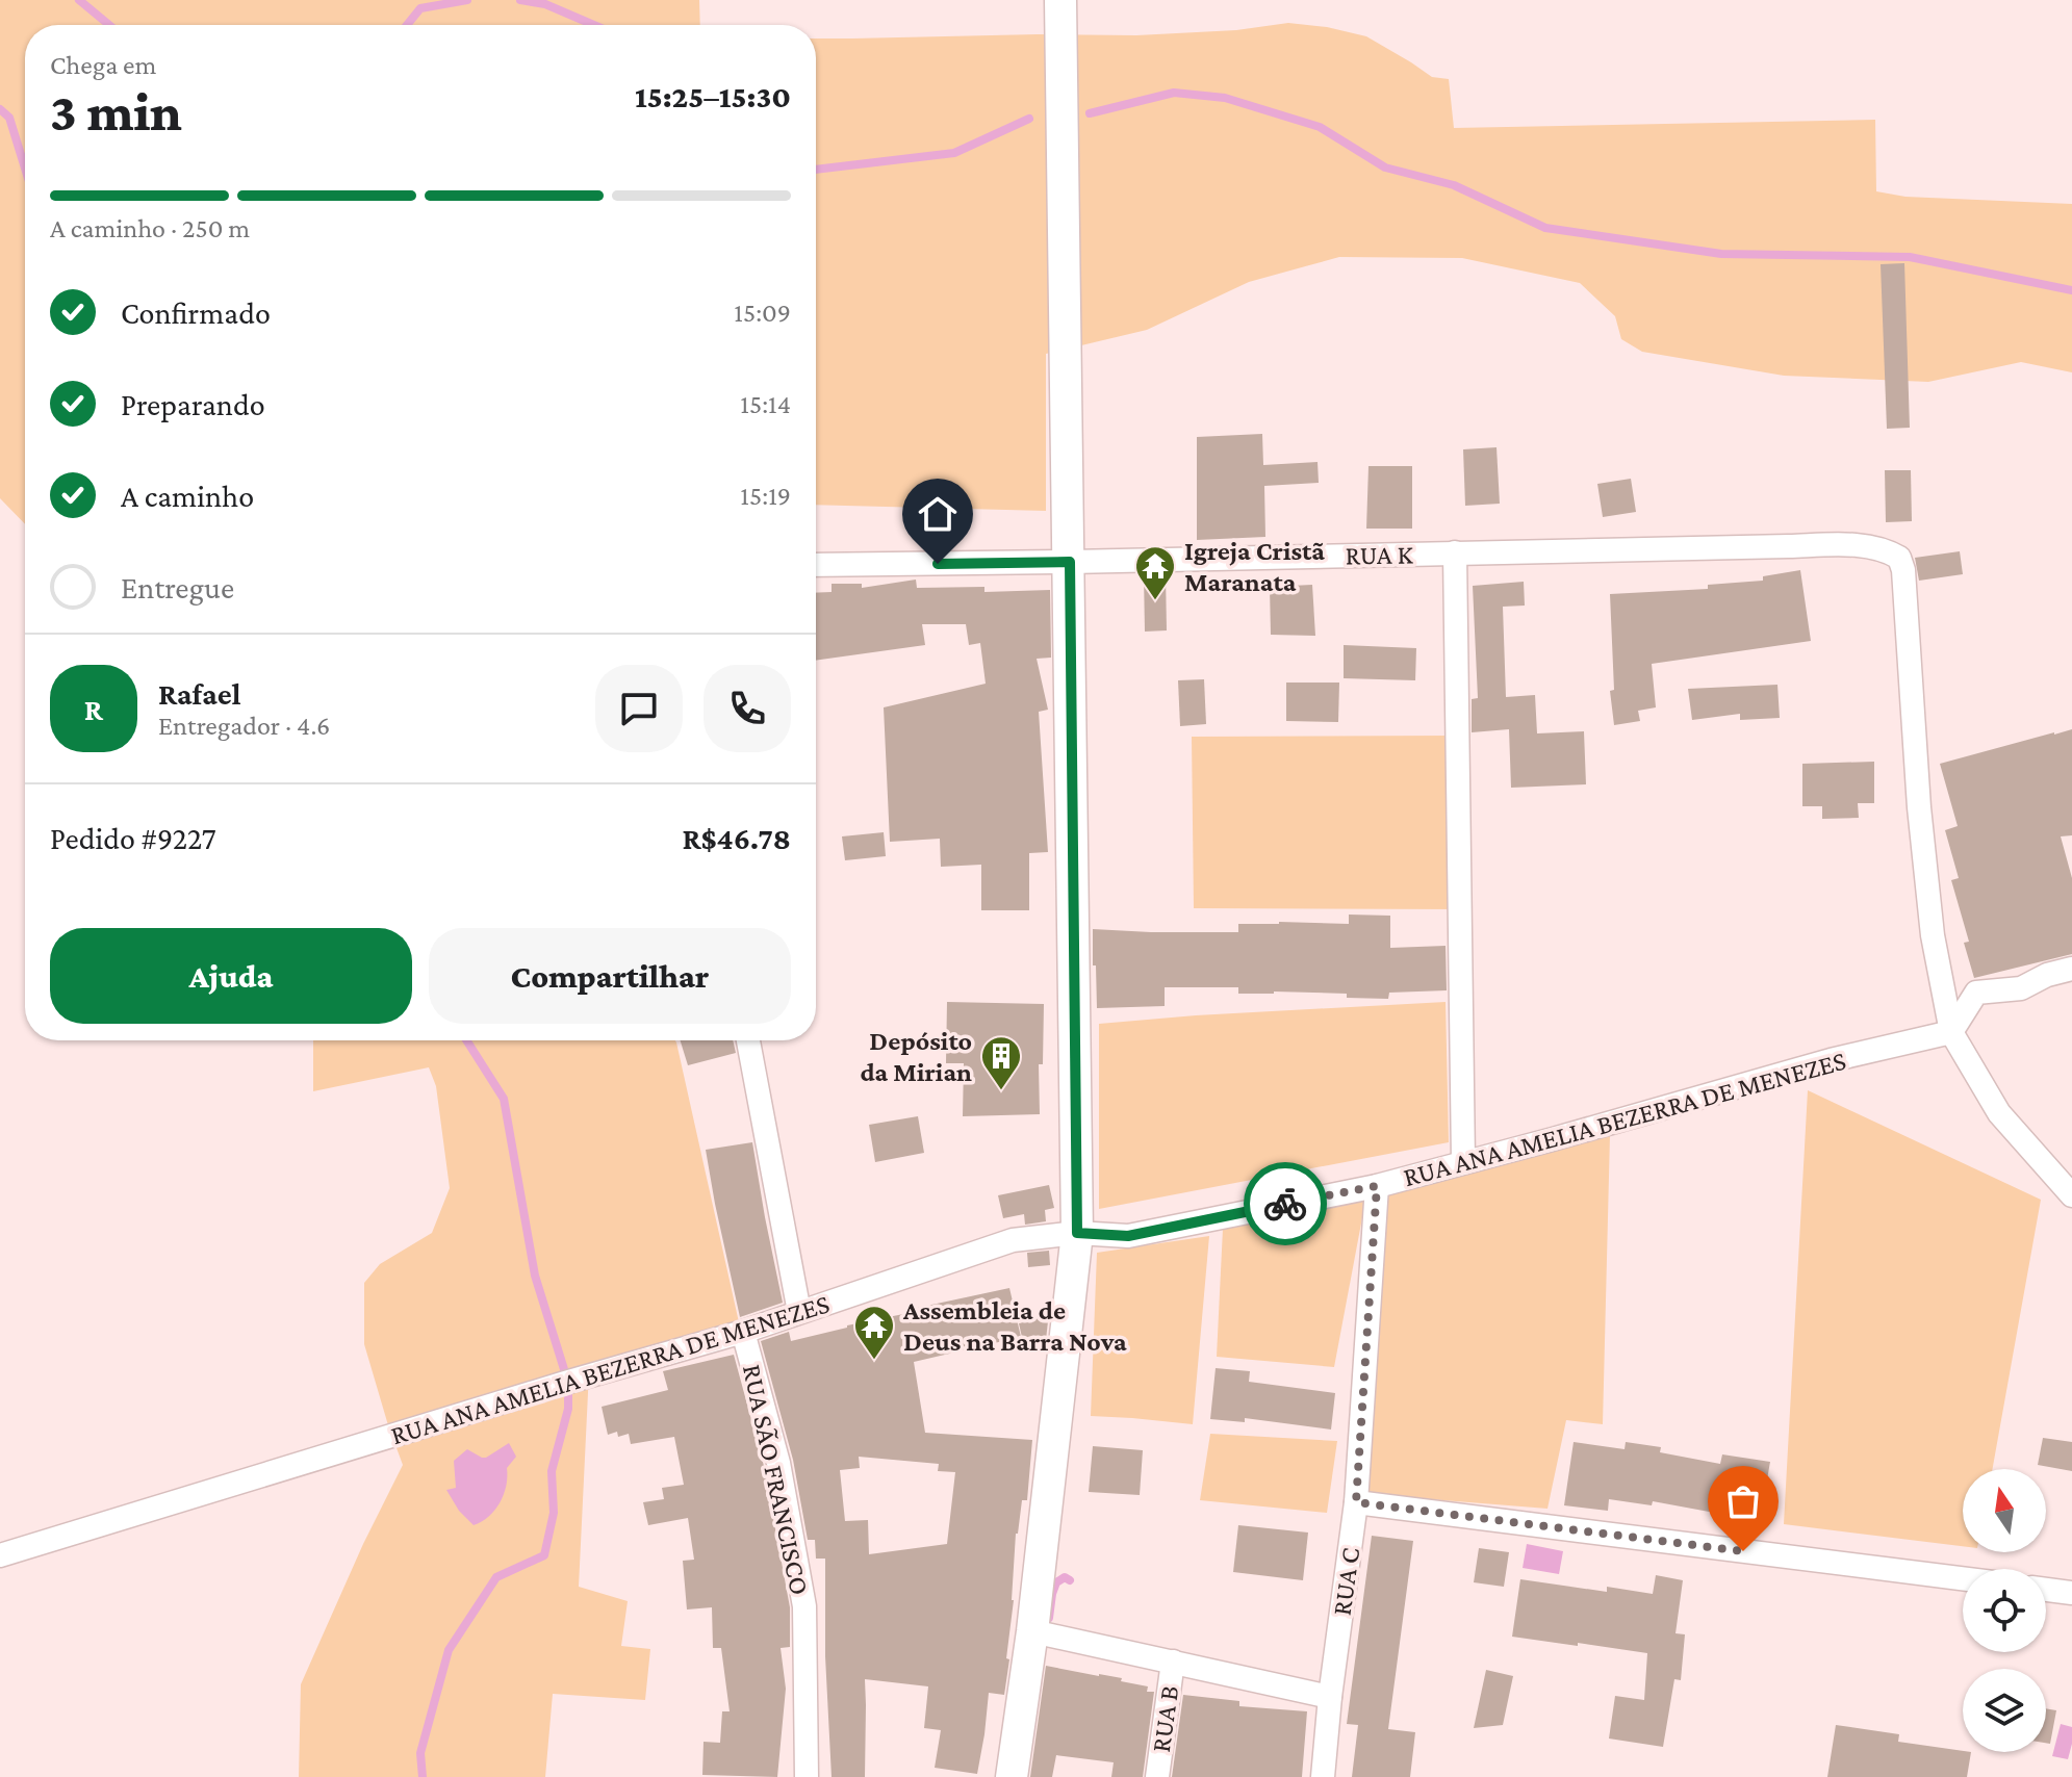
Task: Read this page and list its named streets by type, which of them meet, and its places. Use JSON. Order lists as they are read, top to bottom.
{
  "streets": {
    "street": [
      "RUA K",
      "RUA ANA AMELIA BEZERRA DE MENEZES",
      "RUA SÃO FRANCISCO",
      "RUA C",
      "RUA B"
    ]
  },
  "crossings": [
    ["RUA K", "RUA ANA AMELIA BEZERRA DE MENEZES"],
    ["RUA ANA AMELIA BEZERRA DE MENEZES", "RUA SÃO FRANCISCO"],
    ["RUA ANA AMELIA BEZERRA DE MENEZES", "RUA C"]
  ],
  "places": {
    "temple": ["Igreja Cristã Maranata", "Assembleia de Deus na Barra Nova"],
    "building": ["Depósito da Mirian"]
  },
  "north": "top",
  "page": {
    "heading": ["3 min", "Chega em", "15:25–15:30"],
    "panel": [
      "Rafael",
      "Entregador · 4.6",
      "Pedido #9227",
      "R$46.78"
    ],
    "bar": "A caminho · 250 m",
    "list": [
      ["Confirmado", "15:09"],
      ["Preparando", "15:14"],
      ["A caminho", "15:19"],
      "Entregue"
    ],
    "round": "R",
    "buttons": ["Ajuda", "Compartilhar"]
  }
}
